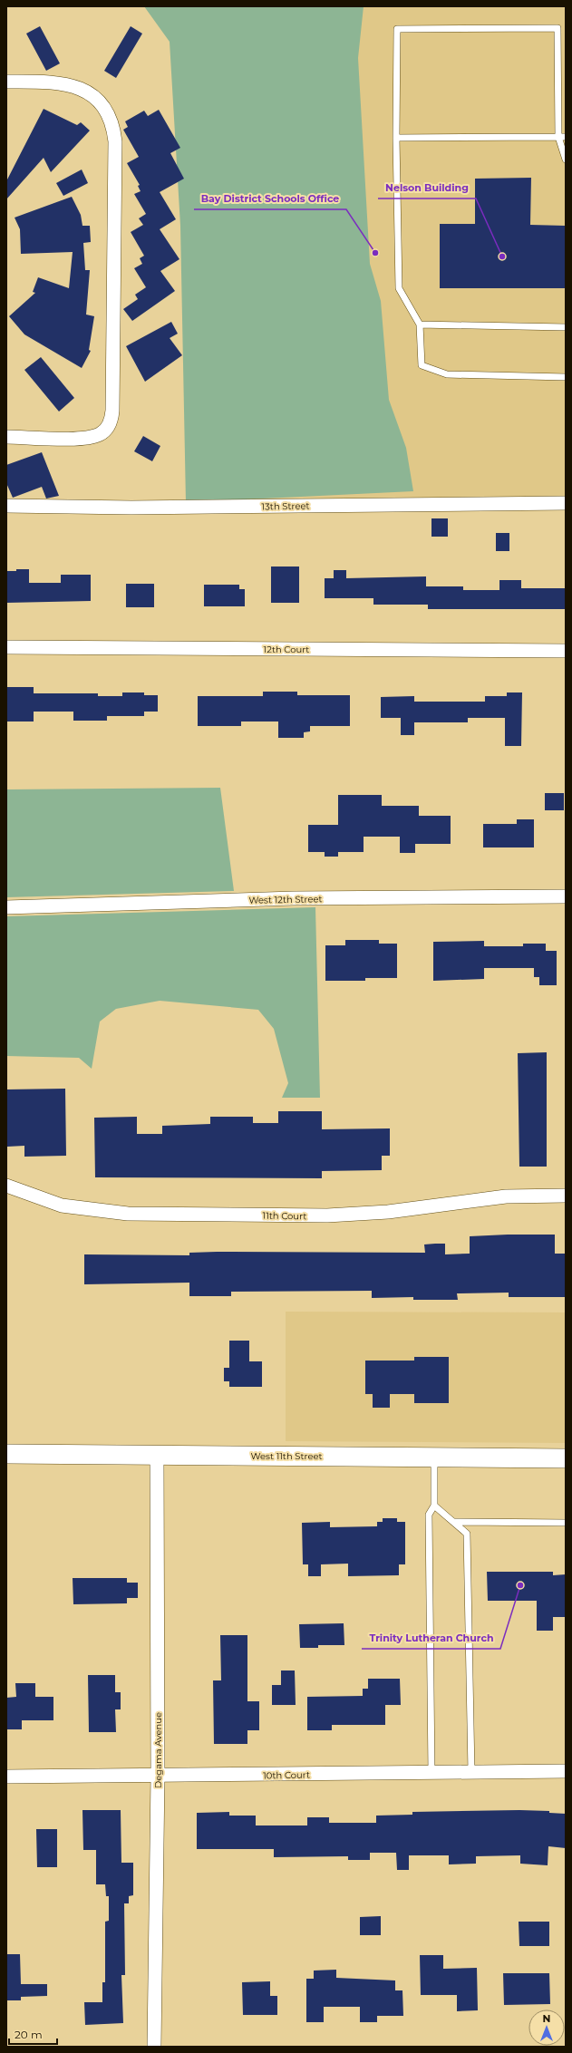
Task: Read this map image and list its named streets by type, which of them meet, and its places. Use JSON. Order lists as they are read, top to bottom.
{
  "streets": {
    "main road": ["West 11th Street"],
    "street": [
      "13th Street",
      "12th Court",
      "West 12th Street",
      "11th Court",
      "Degama Avenue",
      "10th Court"
    ]
  },
  "crossings": [
    ["West 11th Street", "Degama Avenue"],
    ["Degama Avenue", "10th Court"]
  ],
  "places": ["Bay District Schools Office", "Nelson Building", "Trinity Lutheran Church"],
  "scale_bar": "20 m",
  "north": "top"
}
